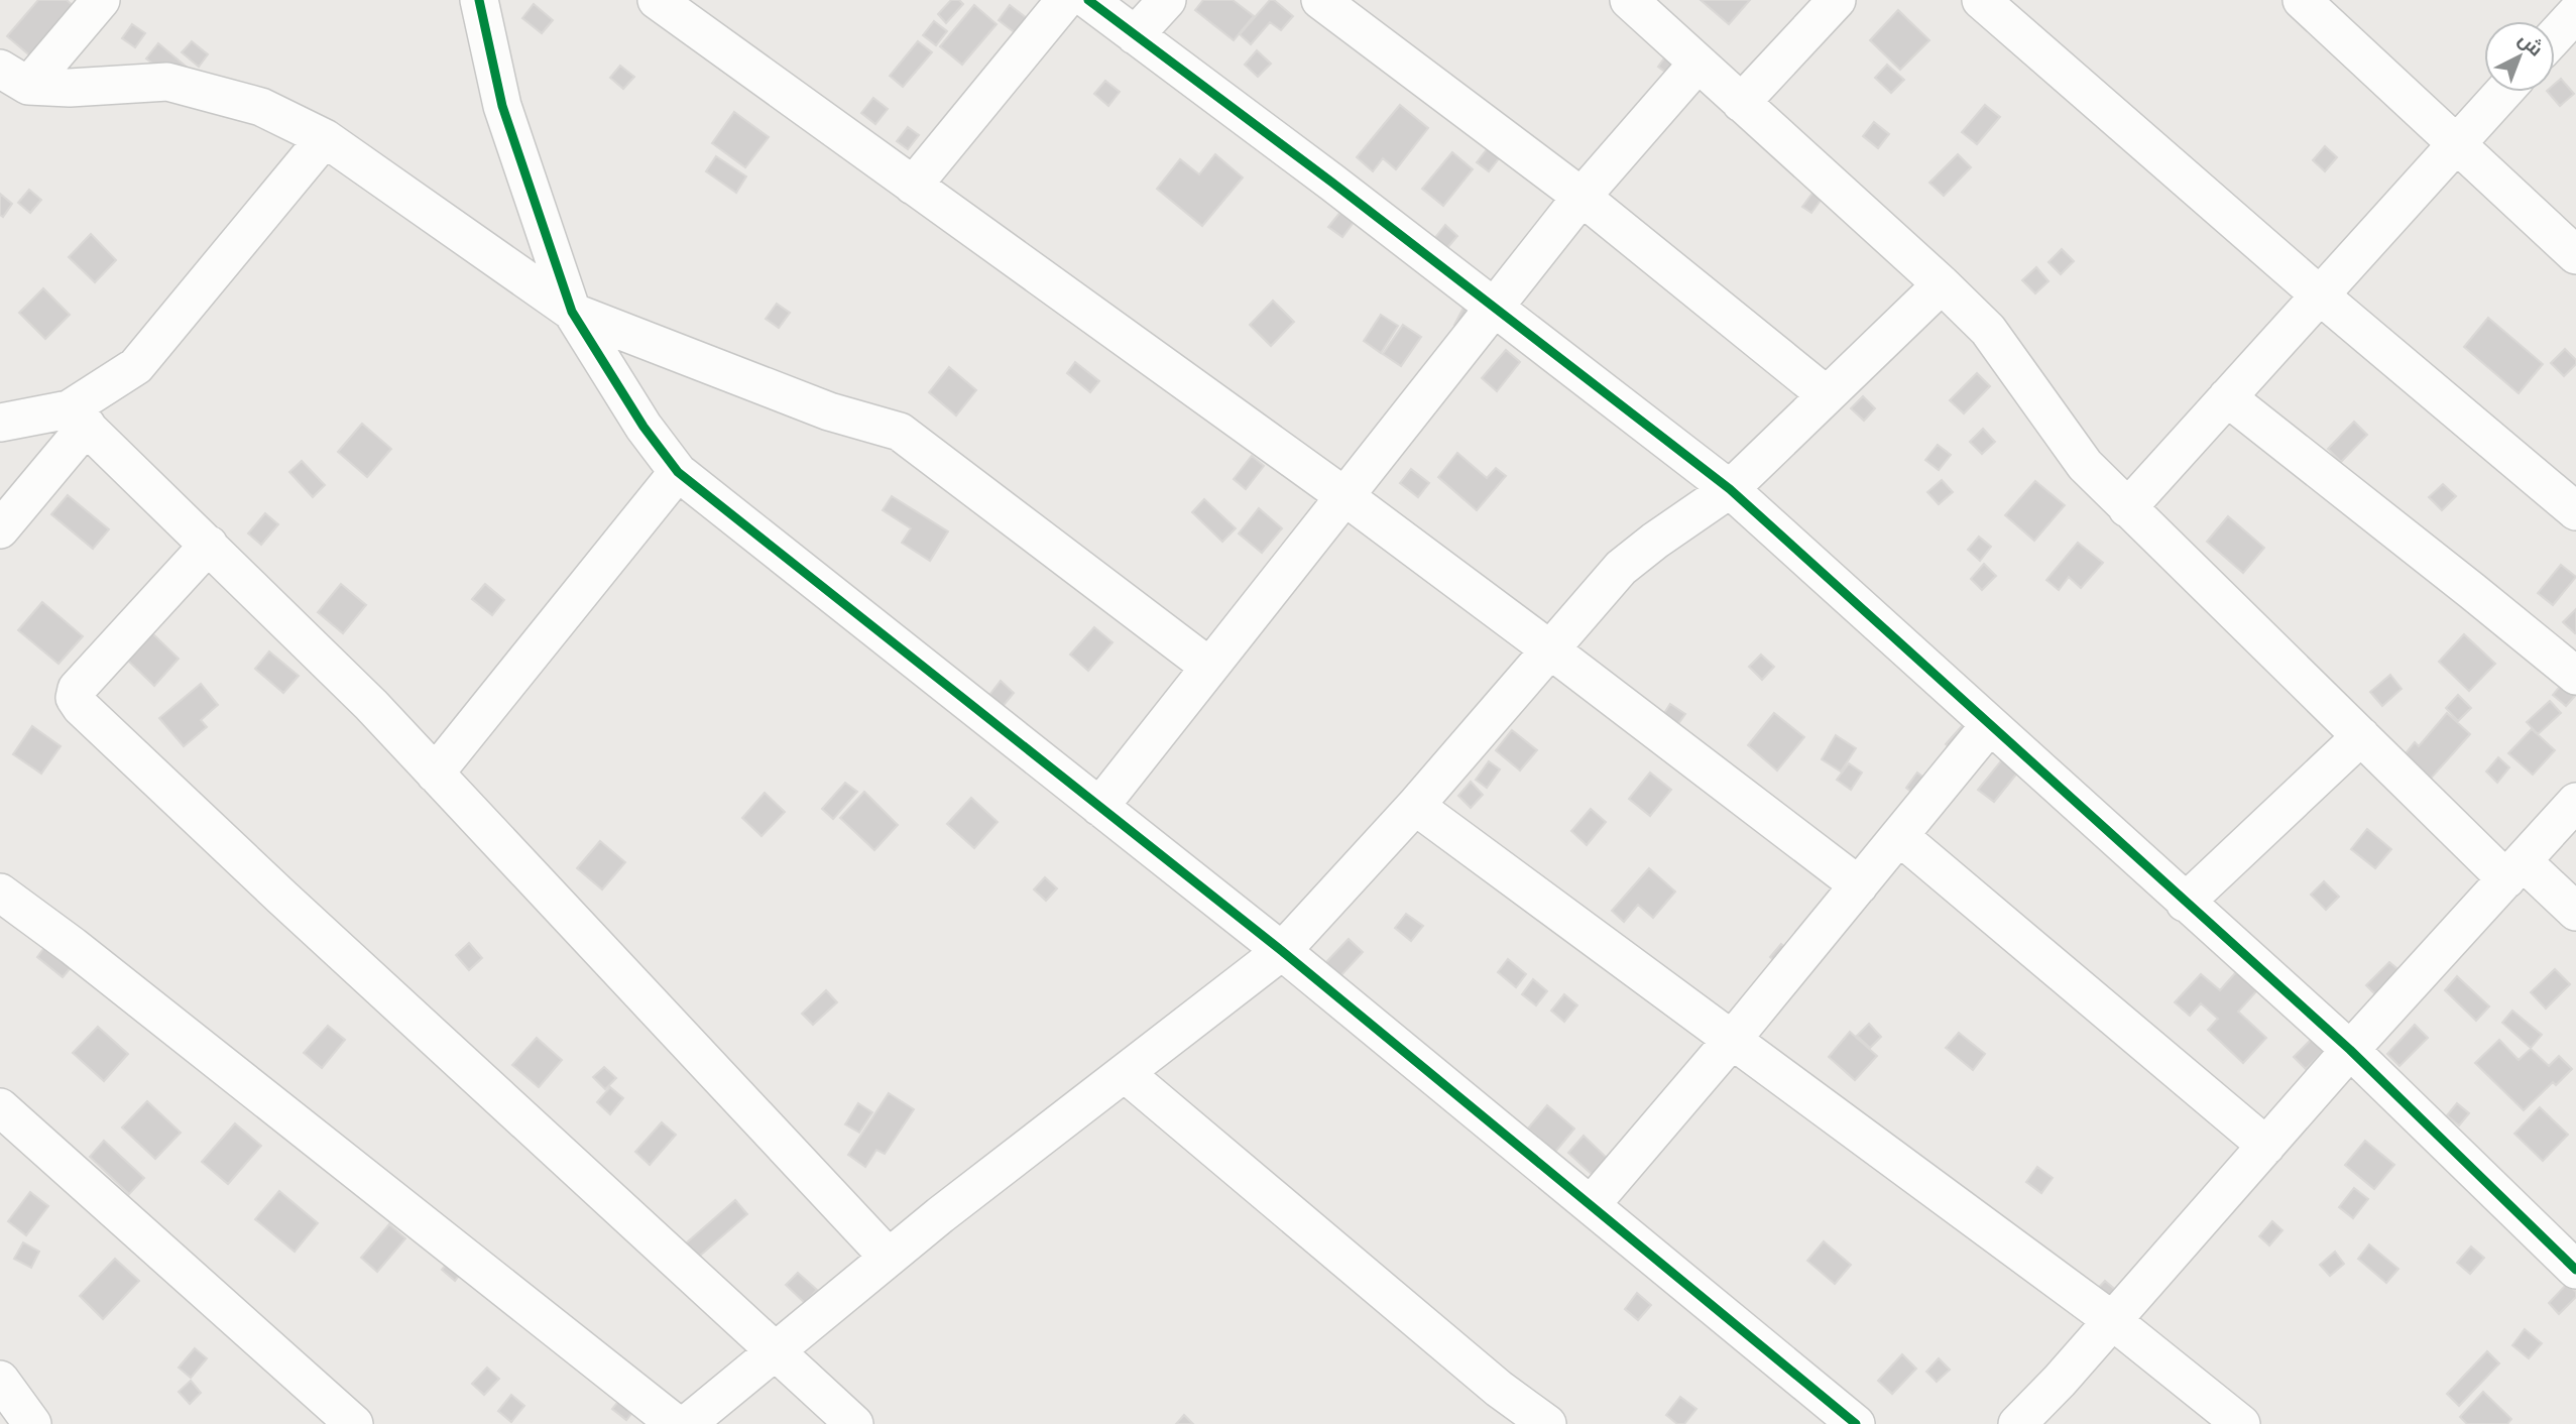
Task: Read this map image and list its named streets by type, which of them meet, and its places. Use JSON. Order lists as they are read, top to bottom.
{
  "north": "top right"
}
